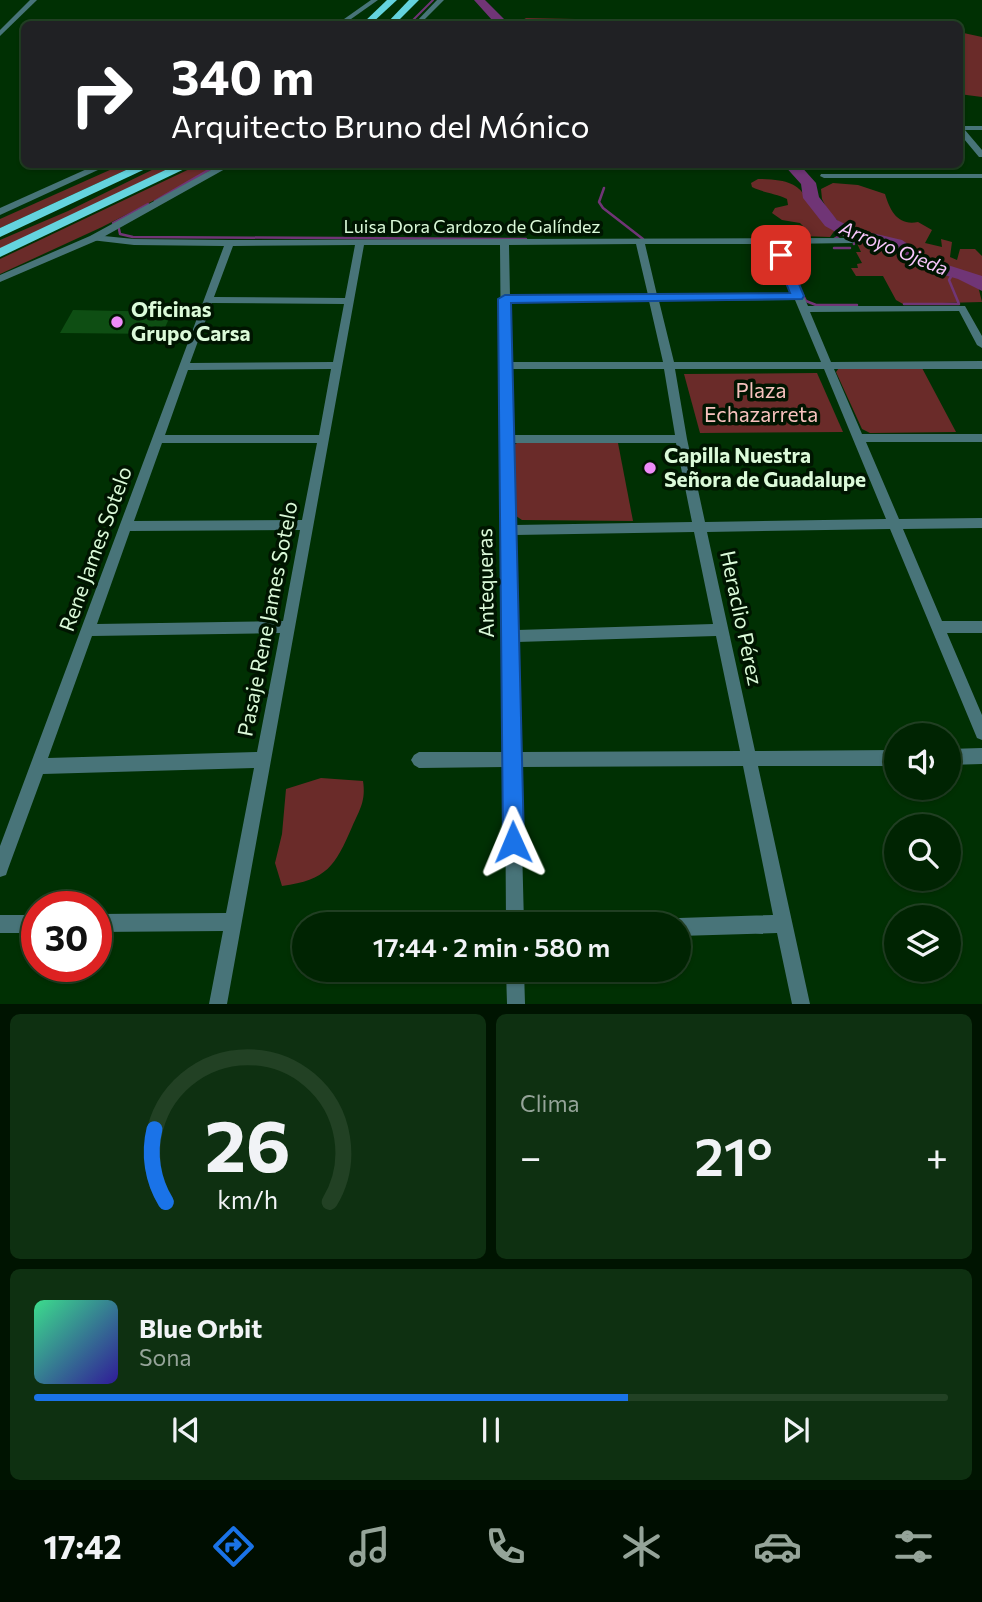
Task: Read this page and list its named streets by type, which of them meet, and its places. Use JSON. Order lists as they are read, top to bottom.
{
  "streets": {
    "street": [
      "Luisa Dora Cardozo de Galíndez",
      "Rene James Sotelo",
      "Antequeras",
      "Heraclio Pérez",
      "Pasaje Rene James Sotelo"
    ]
  },
  "crossings": [
    ["Luisa Dora Cardozo de Galíndez", "Rene James Sotelo"],
    ["Luisa Dora Cardozo de Galíndez", "Antequeras"],
    ["Luisa Dora Cardozo de Galíndez", "Heraclio Pérez"],
    ["Luisa Dora Cardozo de Galíndez", "Pasaje Rene James Sotelo"]
  ],
  "water": ["Arroyo Ojeda"],
  "parks": ["Plaza Echazarreta"],
  "places": ["Oficinas Grupo Carsa", "Capilla Nuestra Señora de Guadalupe"],
  "page": {
    "turn": ["340 m", "Arquitecto Bruno del Mónico"],
    "limit": "30",
    "trip": "17:44 · 2 min · 580 m",
    "tile": "Clima",
    "heat": ["−", "21°", "+"],
    "song": ["Blue Orbit", "Sona"],
    "tabs": "17:42",
    "gauge": ["26", "km/h"]
  }
}
